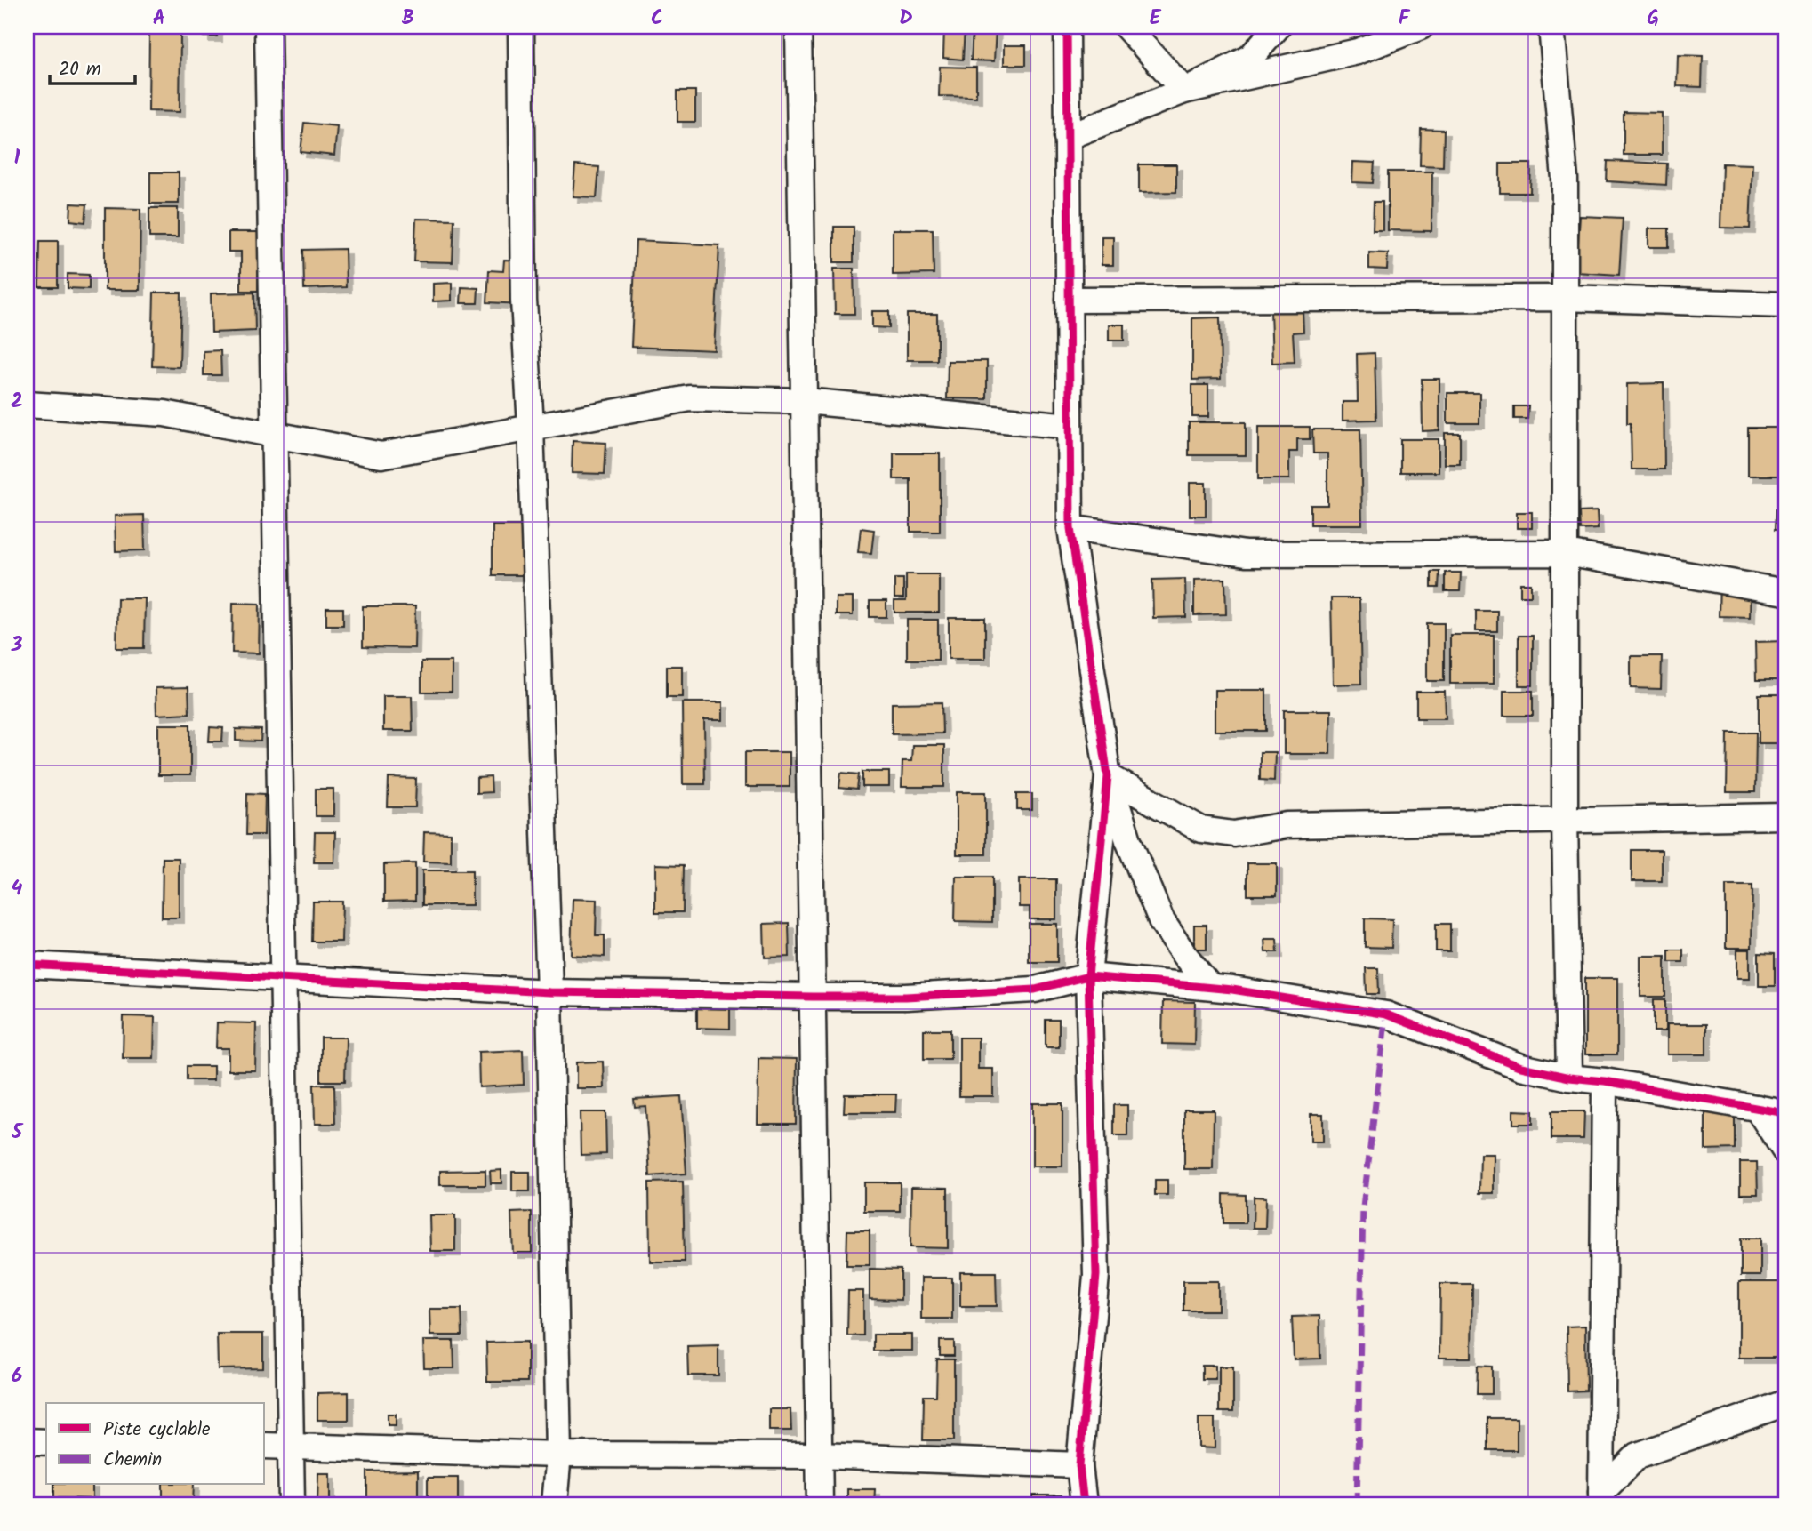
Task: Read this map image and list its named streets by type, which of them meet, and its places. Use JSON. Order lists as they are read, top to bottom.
{
  "legend": ["Piste cyclable", "Chemin"],
  "scale_bar": "20 m",
  "grid": {
    "columns": [
      "A",
      "B",
      "C",
      "D",
      "E",
      "F",
      "G"
    ],
    "rows": [
      "1",
      "2",
      "3",
      "4",
      "5",
      "6"
    ]
  }
}
